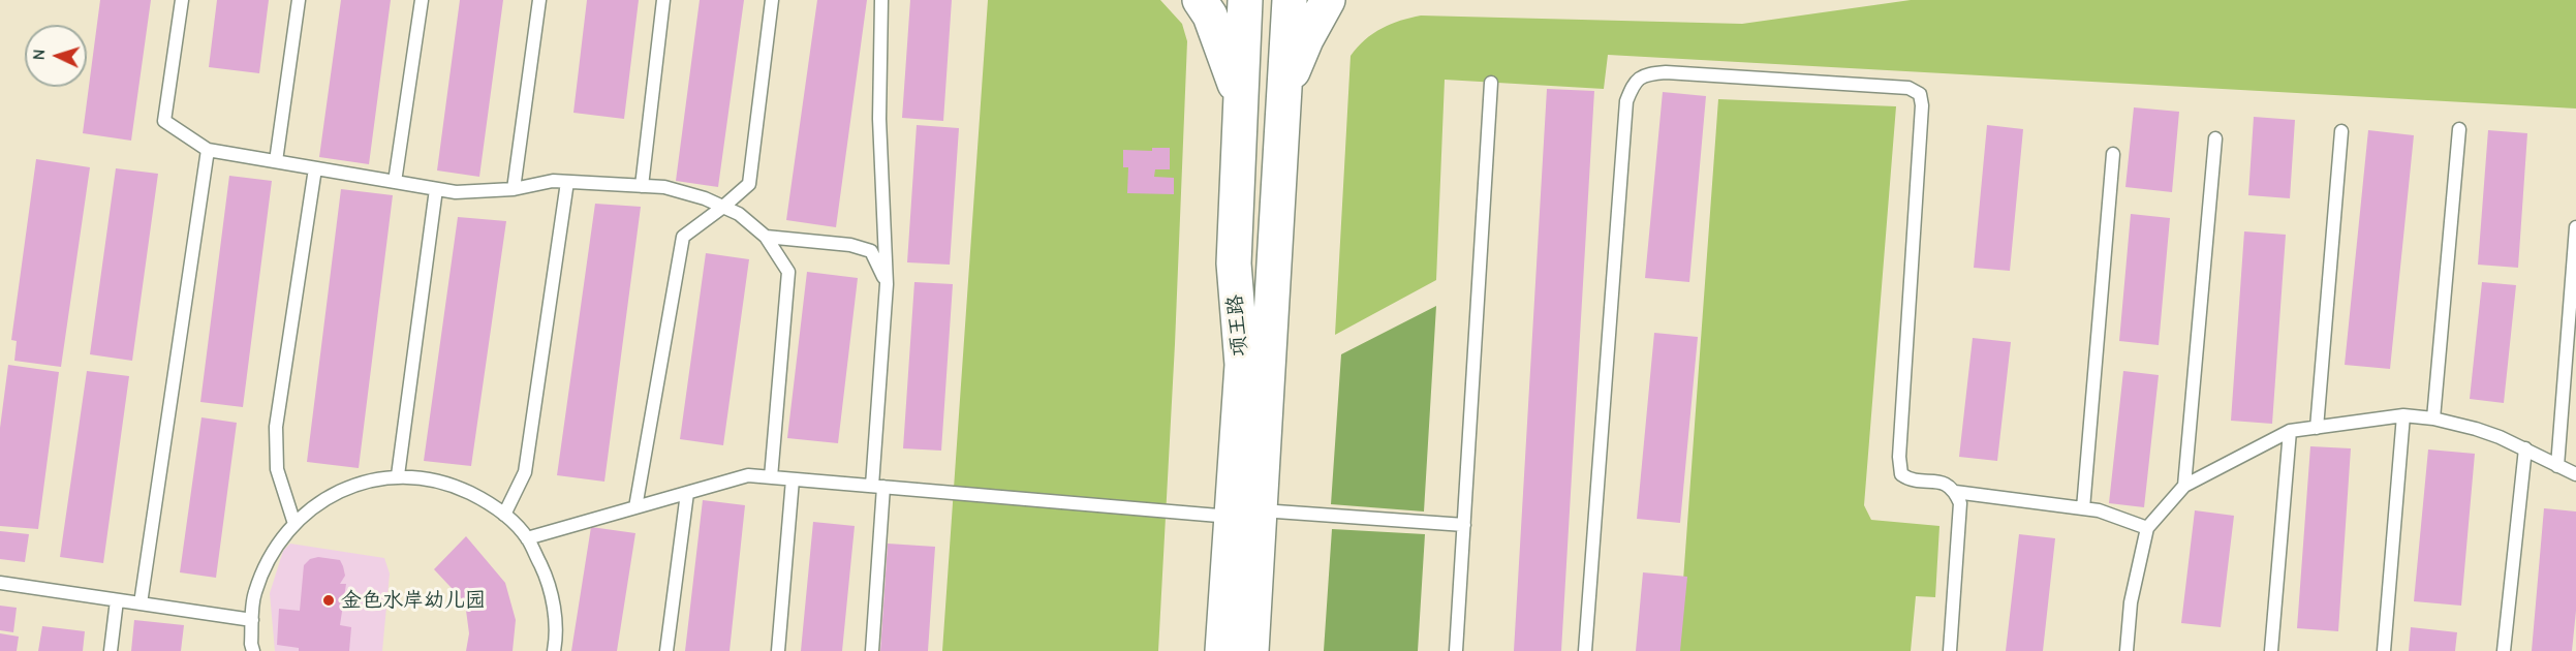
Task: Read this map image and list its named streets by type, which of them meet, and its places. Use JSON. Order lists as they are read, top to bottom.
{
  "streets": {
    "main road": ["项王路"]
  },
  "places": ["金色水岸幼儿园"],
  "north": "left"
}
